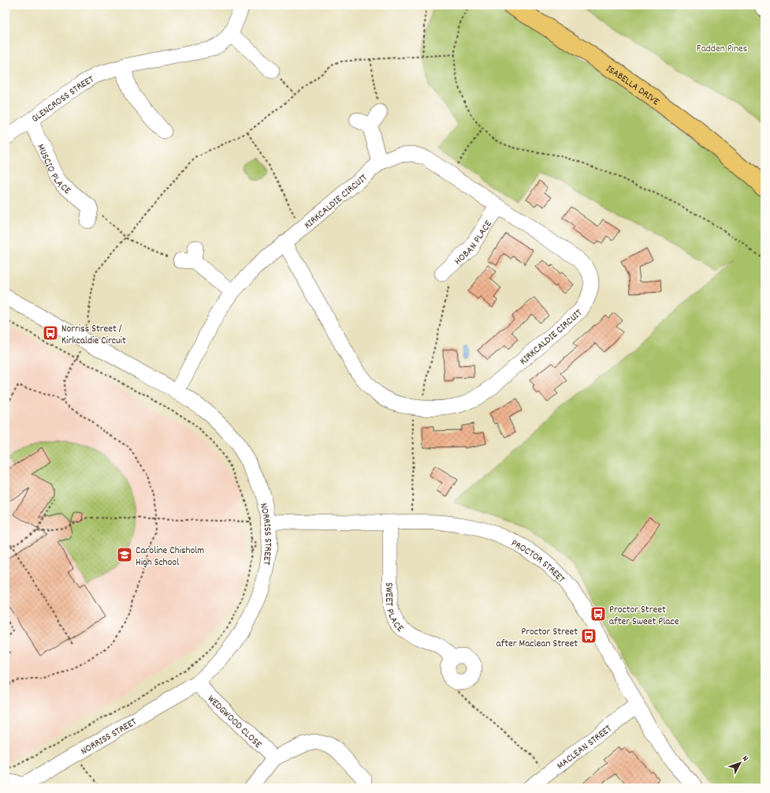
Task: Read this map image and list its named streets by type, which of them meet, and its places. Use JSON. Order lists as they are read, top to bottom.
{
  "streets": {
    "main road": ["ISABELLA DRIVE"],
    "street": [
      "GLENCROSS STREET",
      "MUSCIO PLACE",
      "KIRKCALDIE CIRCUIT",
      "HOBAN PLACE",
      "NORRISS STREET",
      "PROCTOR STREET",
      "SWEET PLACE",
      "WEDGWOOD CLOSE",
      "MACLEAN STREET"
    ]
  },
  "crossings": [
    ["GLENCROSS STREET", "MUSCIO PLACE"],
    ["KIRKCALDIE CIRCUIT", "HOBAN PLACE"],
    ["KIRKCALDIE CIRCUIT", "NORRISS STREET"],
    ["NORRISS STREET", "PROCTOR STREET"],
    ["NORRISS STREET", "WEDGWOOD CLOSE"],
    ["PROCTOR STREET", "SWEET PLACE"],
    ["PROCTOR STREET", "MACLEAN STREET"]
  ],
  "parks": ["Fadden Pines"],
  "places": {
    "bus stop": ["Norriss Street / Kirkcaldie Circuit", "Proctor Street after Sweet Place", "Proctor Street after Maclean Street"],
    "school or university": ["Caroline Chisholm High School"]
  },
  "north": "top right"
}
